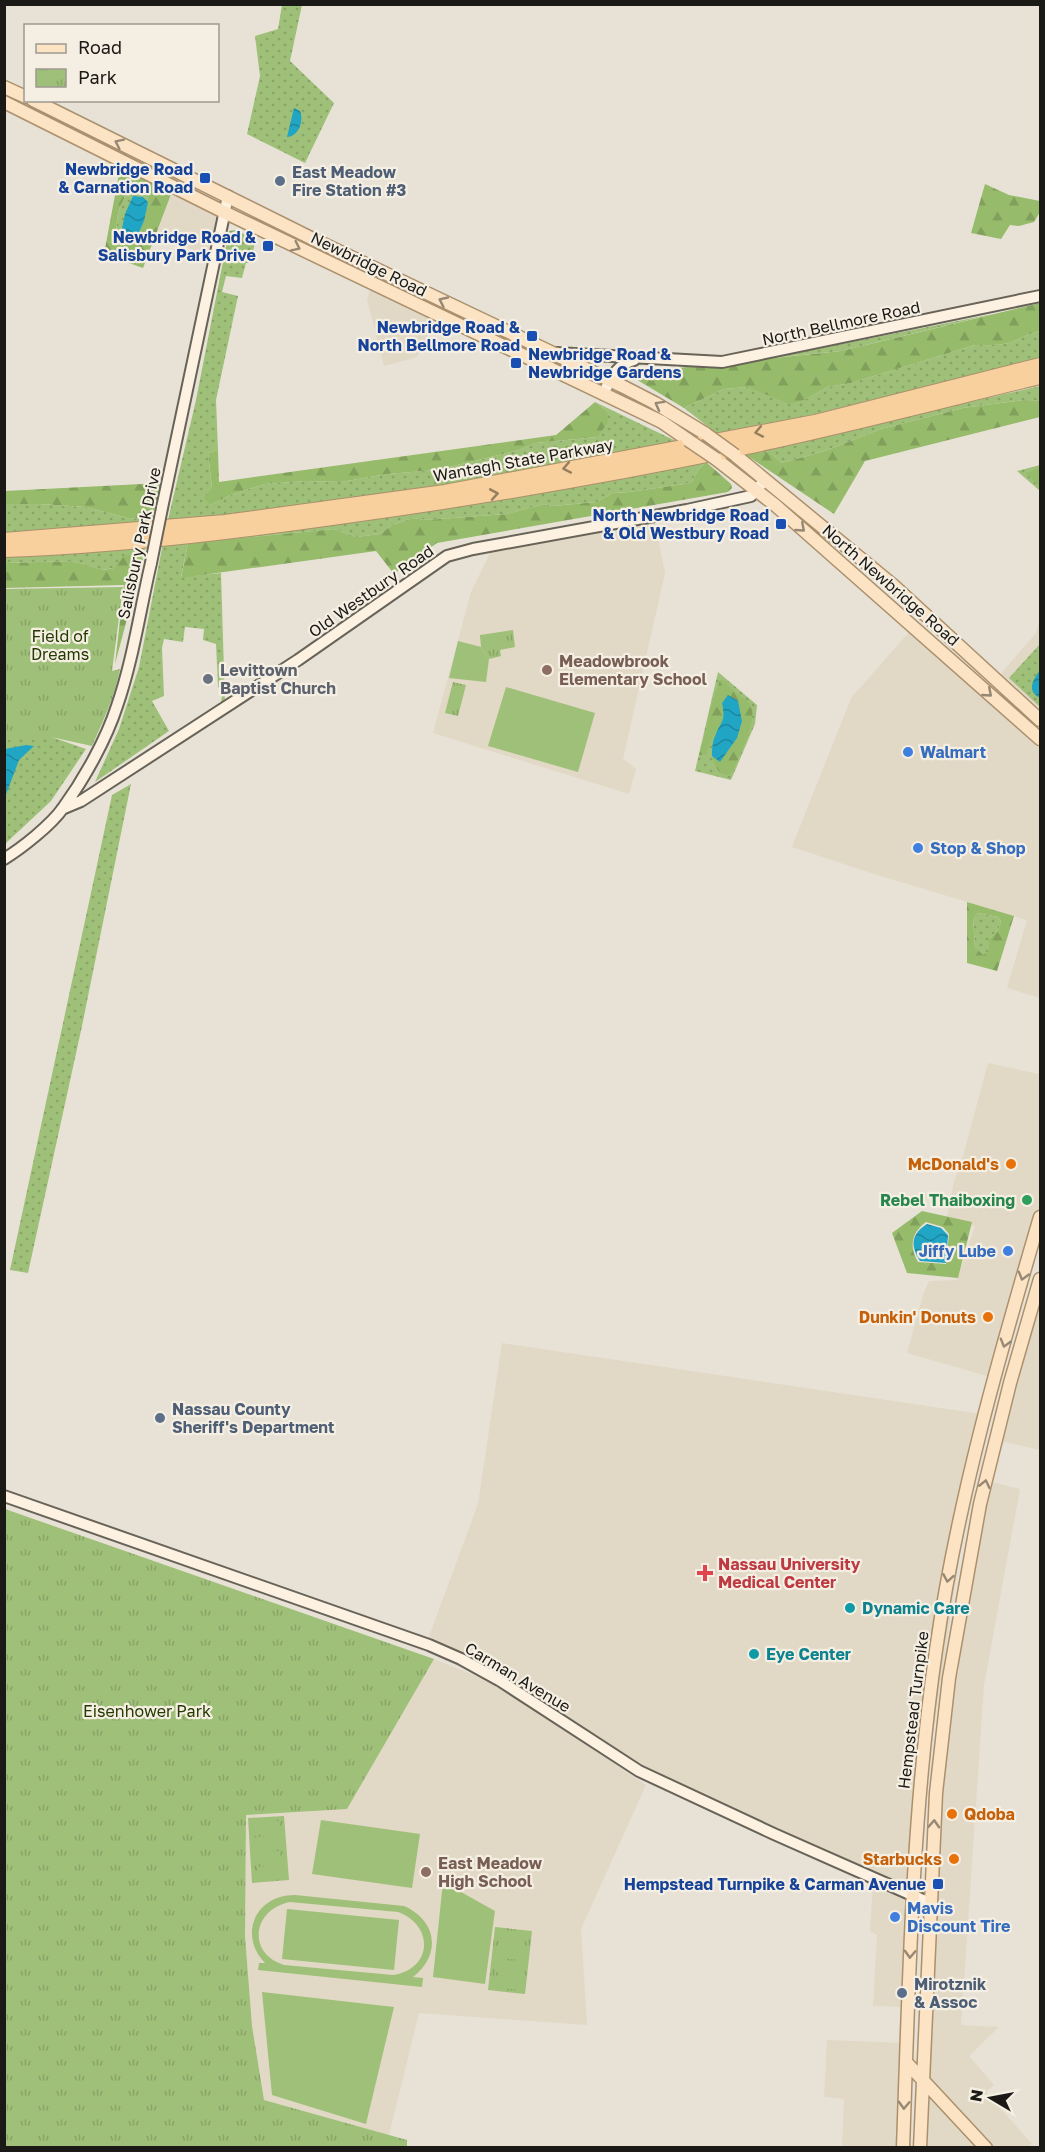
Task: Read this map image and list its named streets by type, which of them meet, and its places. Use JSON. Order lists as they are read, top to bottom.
{
  "streets": {
    "highway": ["Wantagh State Parkway"],
    "main road": [
      "Newbridge Road",
      "North Bellmore Road",
      "Salisbury Park Drive",
      "North Newbridge Road",
      "Old Westbury Road",
      "Carman Avenue",
      "Hempstead Turnpike"
    ]
  },
  "crossings": [
    ["Newbridge Road", "North Bellmore Road"],
    ["Newbridge Road", "Salisbury Park Drive"],
    ["Newbridge Road", "North Newbridge Road"],
    ["Salisbury Park Drive", "Old Westbury Road"],
    ["North Newbridge Road", "Old Westbury Road"],
    ["Carman Avenue", "Hempstead Turnpike"]
  ],
  "parks": ["Field of Dreams", "Eisenhower Park"],
  "places": {
    "transit": [
      "Newbridge Road & Carnation Road",
      "Newbridge Road & Salisbury Park Drive",
      "Newbridge Road & North Bellmore Road",
      "Newbridge Road & Newbridge Gardens",
      "North Newbridge Road & Old Westbury Road",
      "Hempstead Turnpike & Carman Avenue"
    ],
    "other": [
      "East Meadow Fire Station #3",
      "Meadowbrook Elementary School",
      "Levittown Baptist Church",
      "Walmart",
      "Stop & Shop",
      "McDonald's",
      "Rebel Thaiboxing",
      "Jiffy Lube",
      "Dunkin' Donuts",
      "Nassau County Sheriff's Department",
      "Dynamic Care",
      "Eye Center",
      "Qdoba",
      "Starbucks",
      "East Meadow High School",
      "Mavis Discount Tire",
      "Mirotznik & Assoc"
    ],
    "health": ["Nassau University Medical Center"]
  },
  "legend": ["Road", "Park"],
  "north": "left"
}
